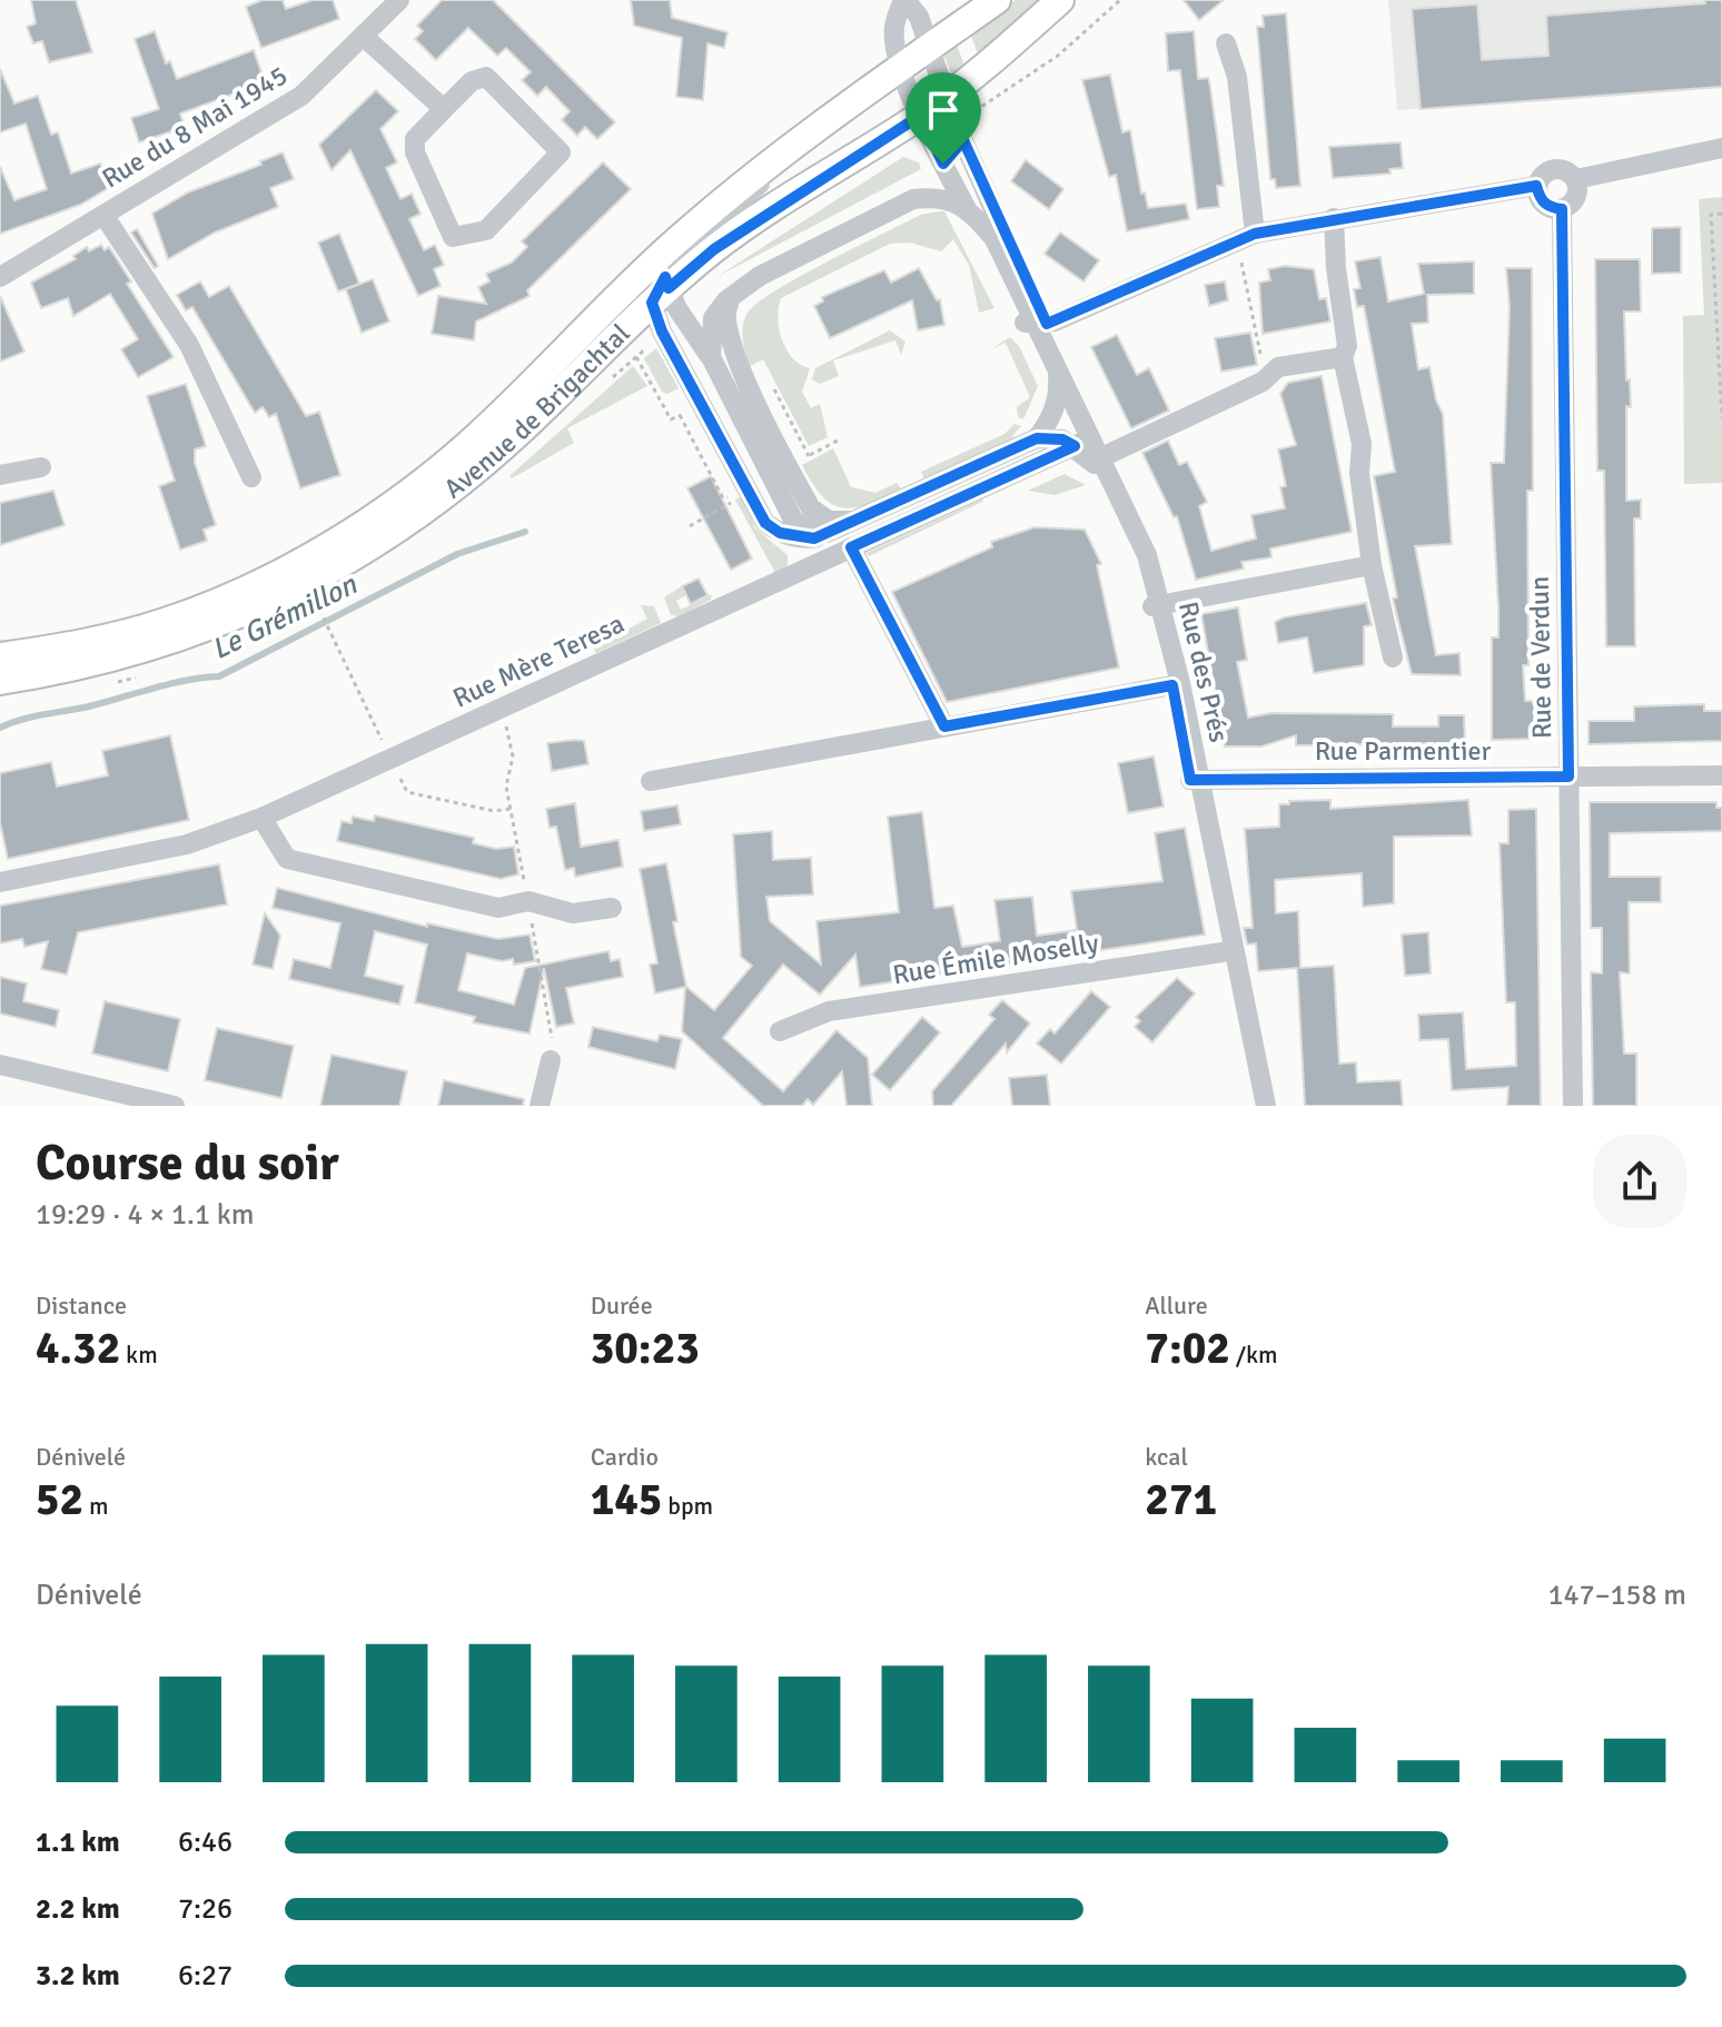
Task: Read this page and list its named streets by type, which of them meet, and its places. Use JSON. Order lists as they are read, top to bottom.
{
  "streets": {
    "main road": ["Avenue de Brigachtal"],
    "street": [
      "Rue du 8 Mai 1945",
      "Rue de Verdun",
      "Rue Mère Teresa",
      "Rue des Prés",
      "Rue Parmentier",
      "Rue Émile Moselly"
    ]
  },
  "crossings": [
    ["Avenue de Brigachtal", "Rue des Prés"],
    ["Rue de Verdun", "Rue Parmentier"],
    ["Rue Mère Teresa", "Rue des Prés"],
    ["Rue des Prés", "Rue Parmentier"],
    ["Rue des Prés", "Rue Émile Moselly"]
  ],
  "water": ["Le Grémillon"],
  "page": {
    "heading": ["Course du soir", "19:29 · 4 × 1.1 km"],
    "stats": [
      ["Distance", "4.32 km"],
      ["Durée", "30:23"],
      ["Allure", "7:02 /km"],
      ["Dénivelé", "52 m"],
      ["Cardio", "145 bpm"],
      ["kcal", "271"]
    ],
    "chart": ["Dénivelé", "147–158 m"],
    "list": [
      {
        "name": "1.1 km",
        "note": "6:46"
      },
      {
        "name": "2.2 km",
        "note": "7:26"
      },
      {
        "name": "3.2 km",
        "note": "6:27"
      }
    ]
  }
}
